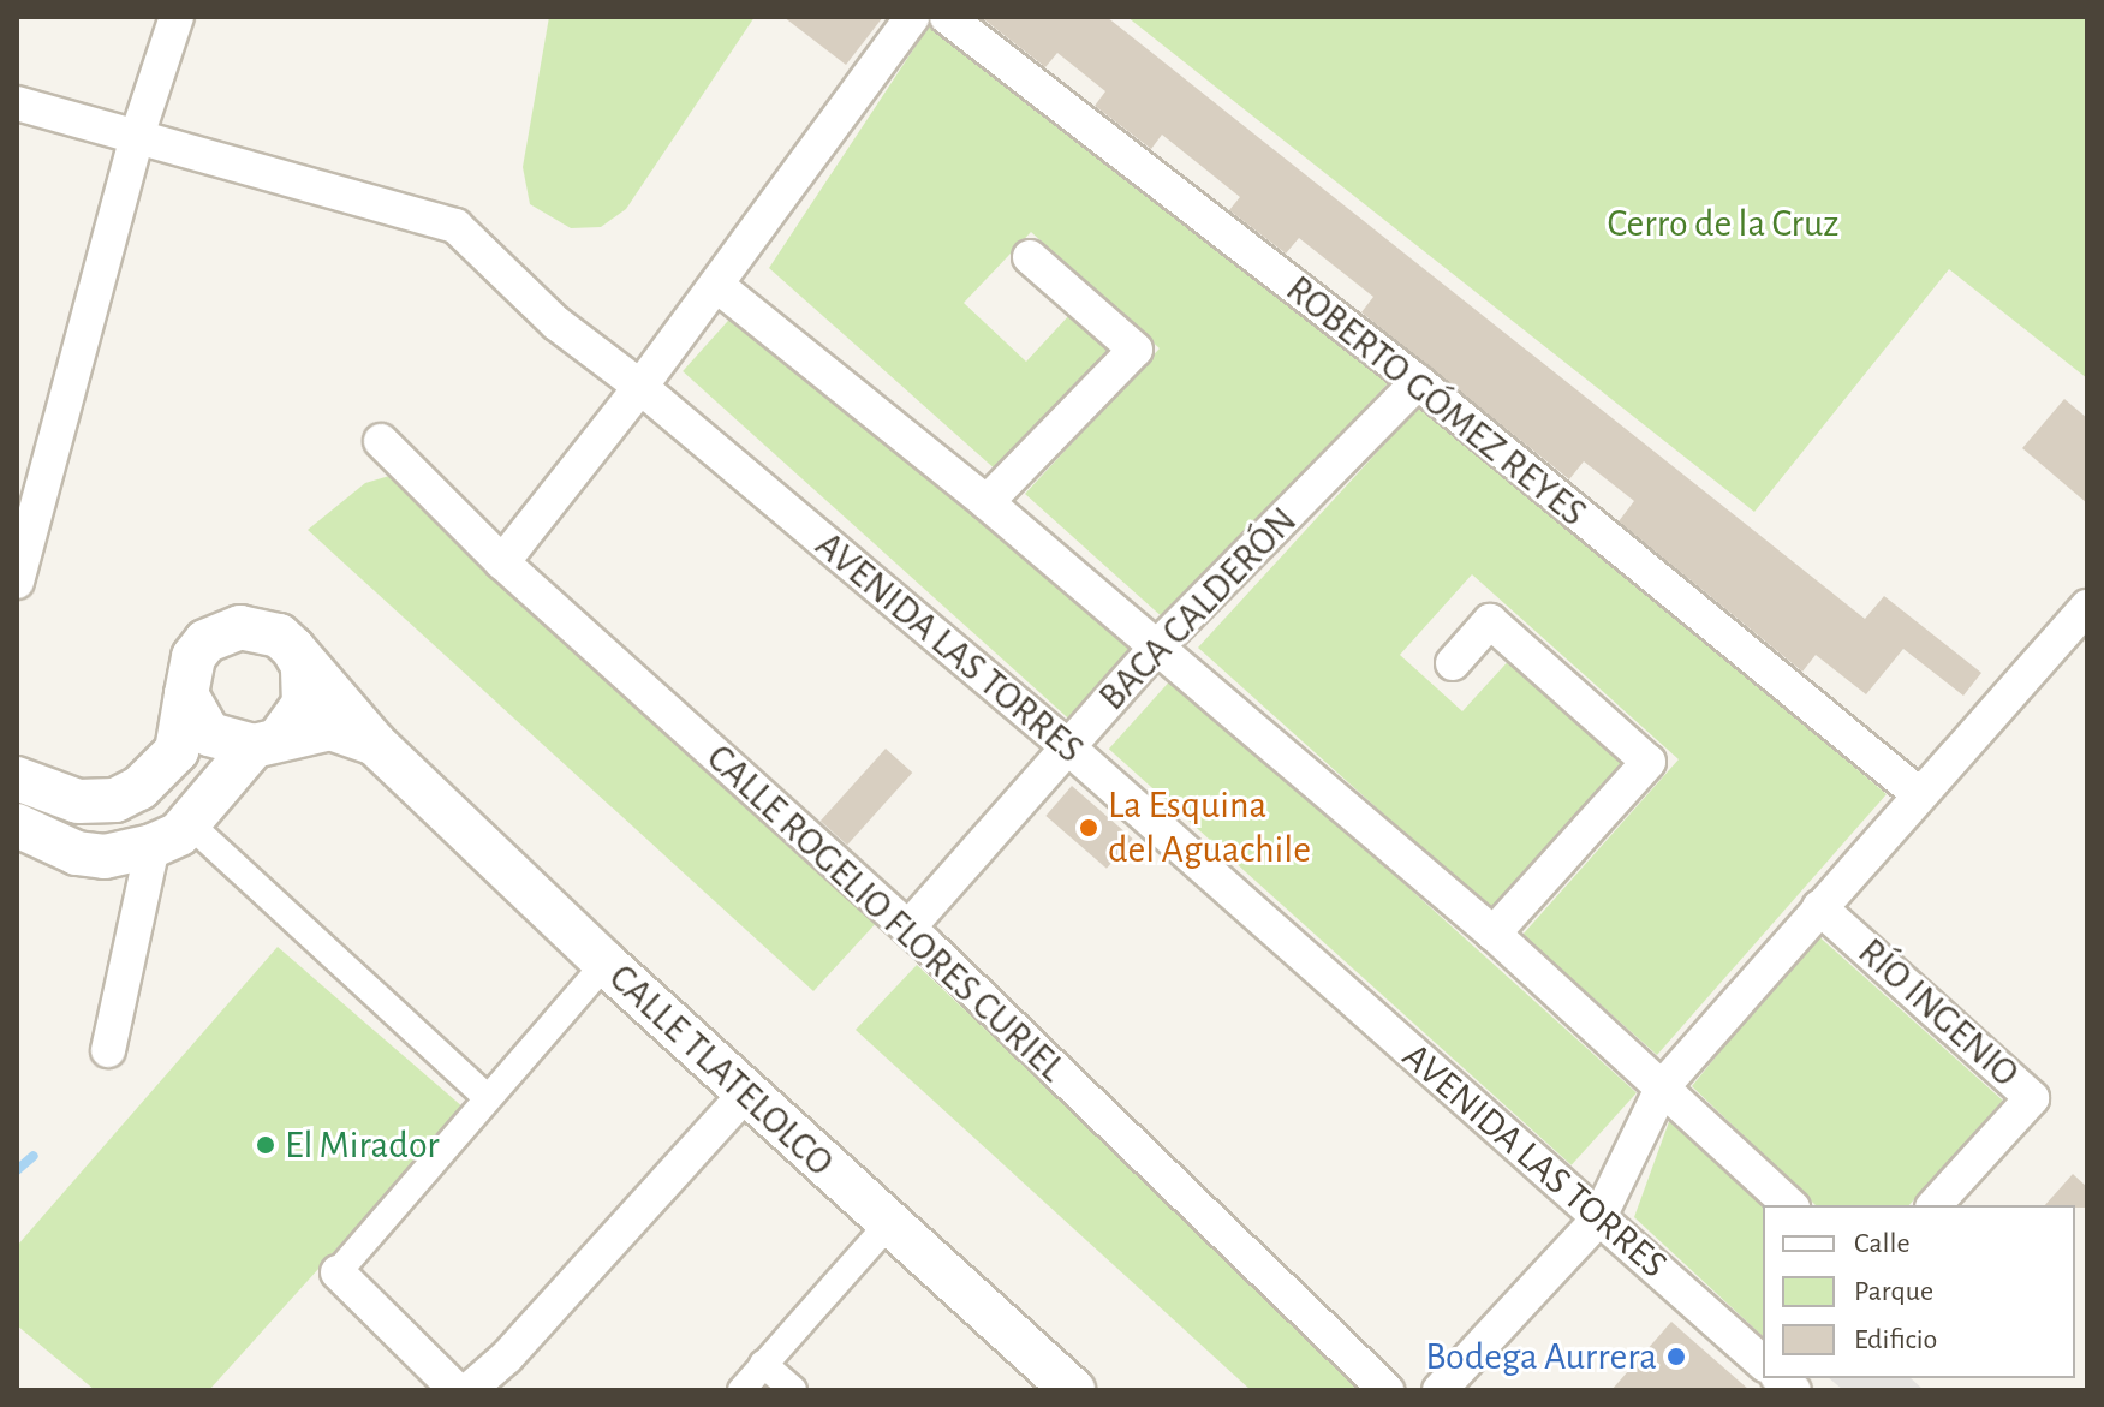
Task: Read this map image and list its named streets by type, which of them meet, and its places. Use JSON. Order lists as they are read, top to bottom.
{
  "streets": {
    "street": [
      "ROBERTO GÓMEZ REYES",
      "BACA CALDERÓN",
      "AVENIDA LAS TORRES",
      "CALLE ROGELIO FLORES CURIEL",
      "RÍO INGENIO",
      "CALLE TLATELOLCO"
    ]
  },
  "crossings": [
    ["ROBERTO GÓMEZ REYES", "BACA CALDERÓN"],
    ["BACA CALDERÓN", "AVENIDA LAS TORRES"],
    ["BACA CALDERÓN", "CALLE ROGELIO FLORES CURIEL"]
  ],
  "parks": ["Cerro de la Cruz"],
  "places": ["La Esquina del Aguachile", "El Mirador", "Bodega Aurrera"],
  "legend": ["Calle", "Parque", "Edificio"]
}
